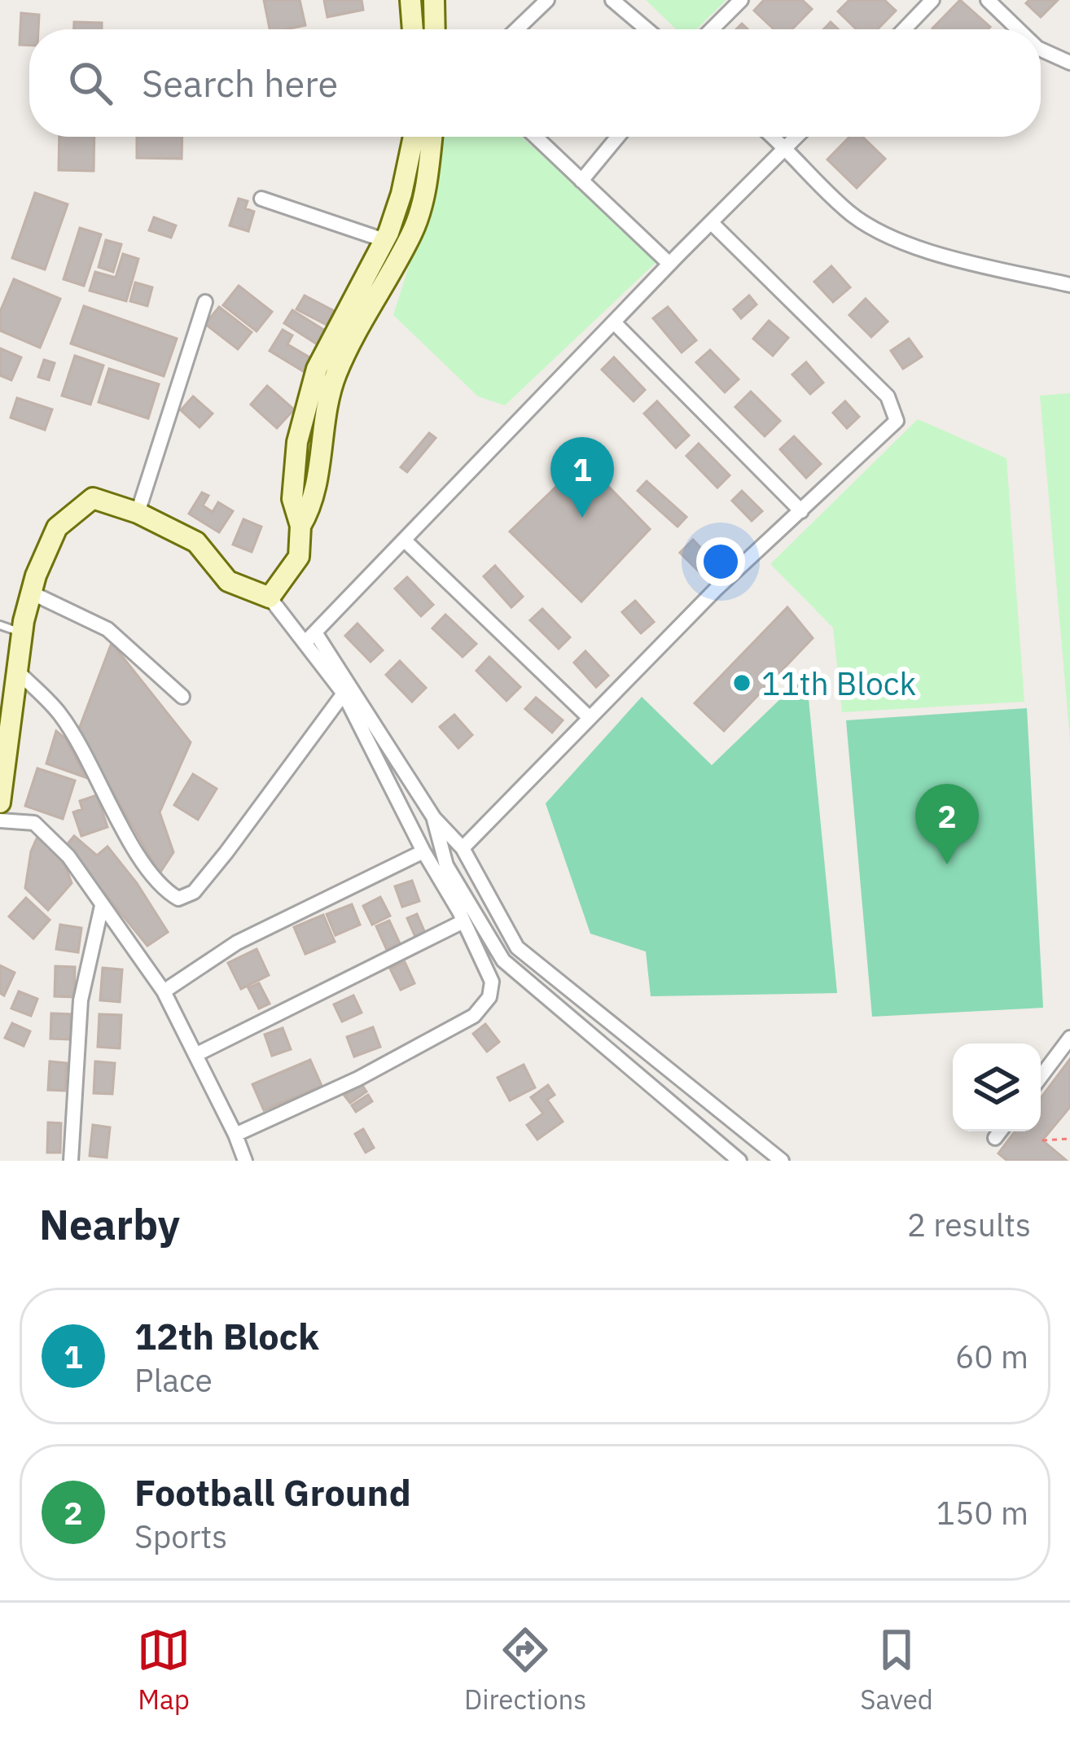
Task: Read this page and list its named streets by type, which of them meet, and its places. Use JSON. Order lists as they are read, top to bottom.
{
  "places": ["11th Block"],
  "page": {
    "search": "Search here",
    "pins": ["1", "2"],
    "heading": ["Nearby", "2 results"],
    "list": [
      {
        "mark": "1",
        "name": "12th Block",
        "note": "Place",
        "value": "60 m"
      },
      {
        "mark": "2",
        "name": "Football Ground",
        "note": "Sports",
        "value": "150 m"
      }
    ],
    "nav": ["Map", "Directions", "Saved"]
  }
}
